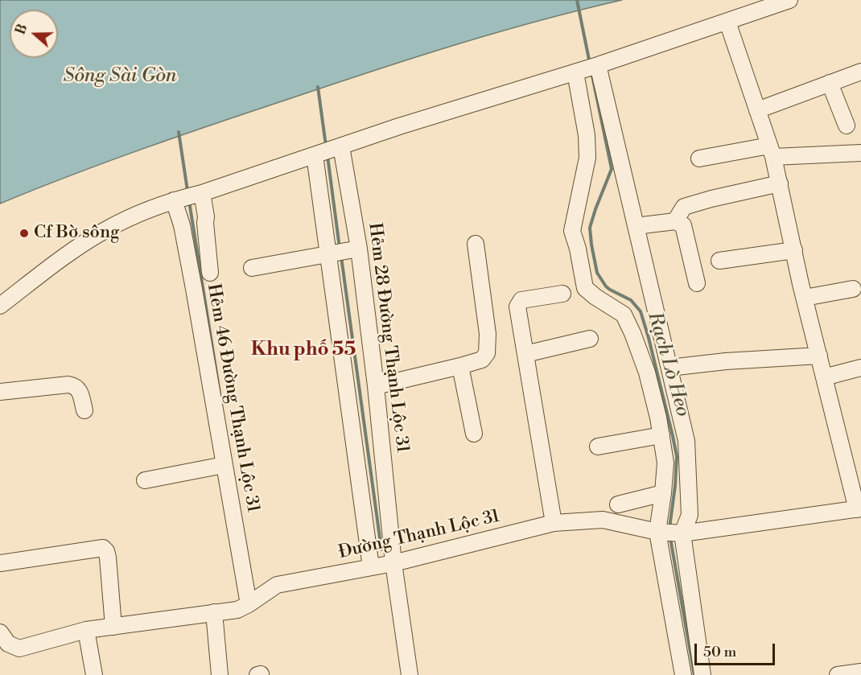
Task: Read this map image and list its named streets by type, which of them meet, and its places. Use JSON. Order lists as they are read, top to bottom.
{
  "streets": {
    "street": ["Hẻm 28 Đường Thạnh Lộc 31", "Hẻm 46 Đường Thạnh Lộc 31", "Đường Thạnh Lộc 31"]
  },
  "crossings": [
    ["Hẻm 28 Đường Thạnh Lộc 31", "Đường Thạnh Lộc 31"],
    ["Hẻm 46 Đường Thạnh Lộc 31", "Đường Thạnh Lộc 31"]
  ],
  "districts": ["Khu phố 55"],
  "water": ["Sông Sài Gòn", "Rạch Lò Heo"],
  "places": ["Cf Bờ sông"],
  "scale_bar": "50 m",
  "north": "left"
}
